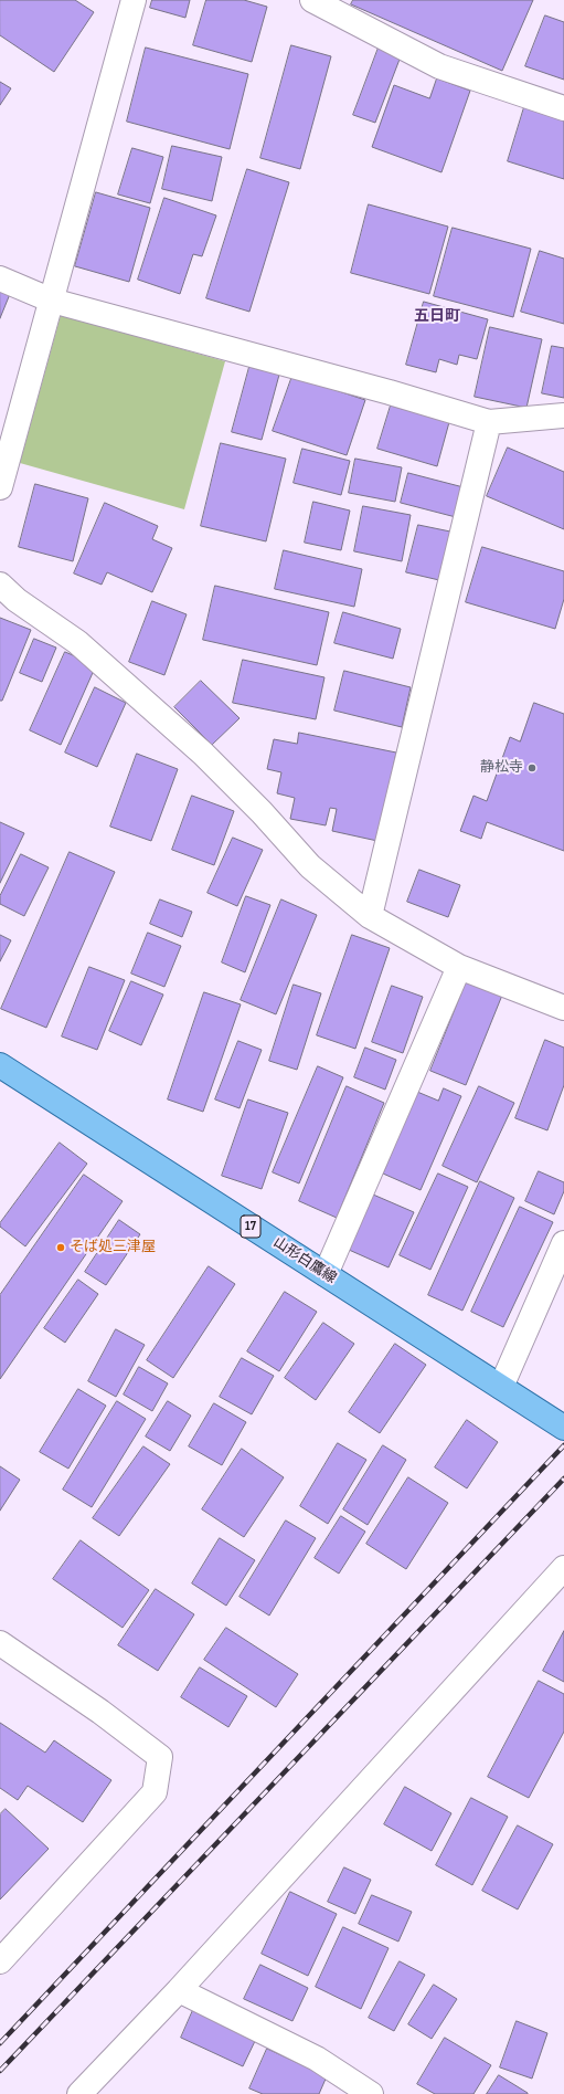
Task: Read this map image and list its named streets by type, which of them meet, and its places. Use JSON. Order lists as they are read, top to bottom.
{
  "streets": {
    "main road": ["17", "山形白鷹線"]
  },
  "districts": ["五日町"],
  "places": ["静松寺", "そば処三津屋"]
}
